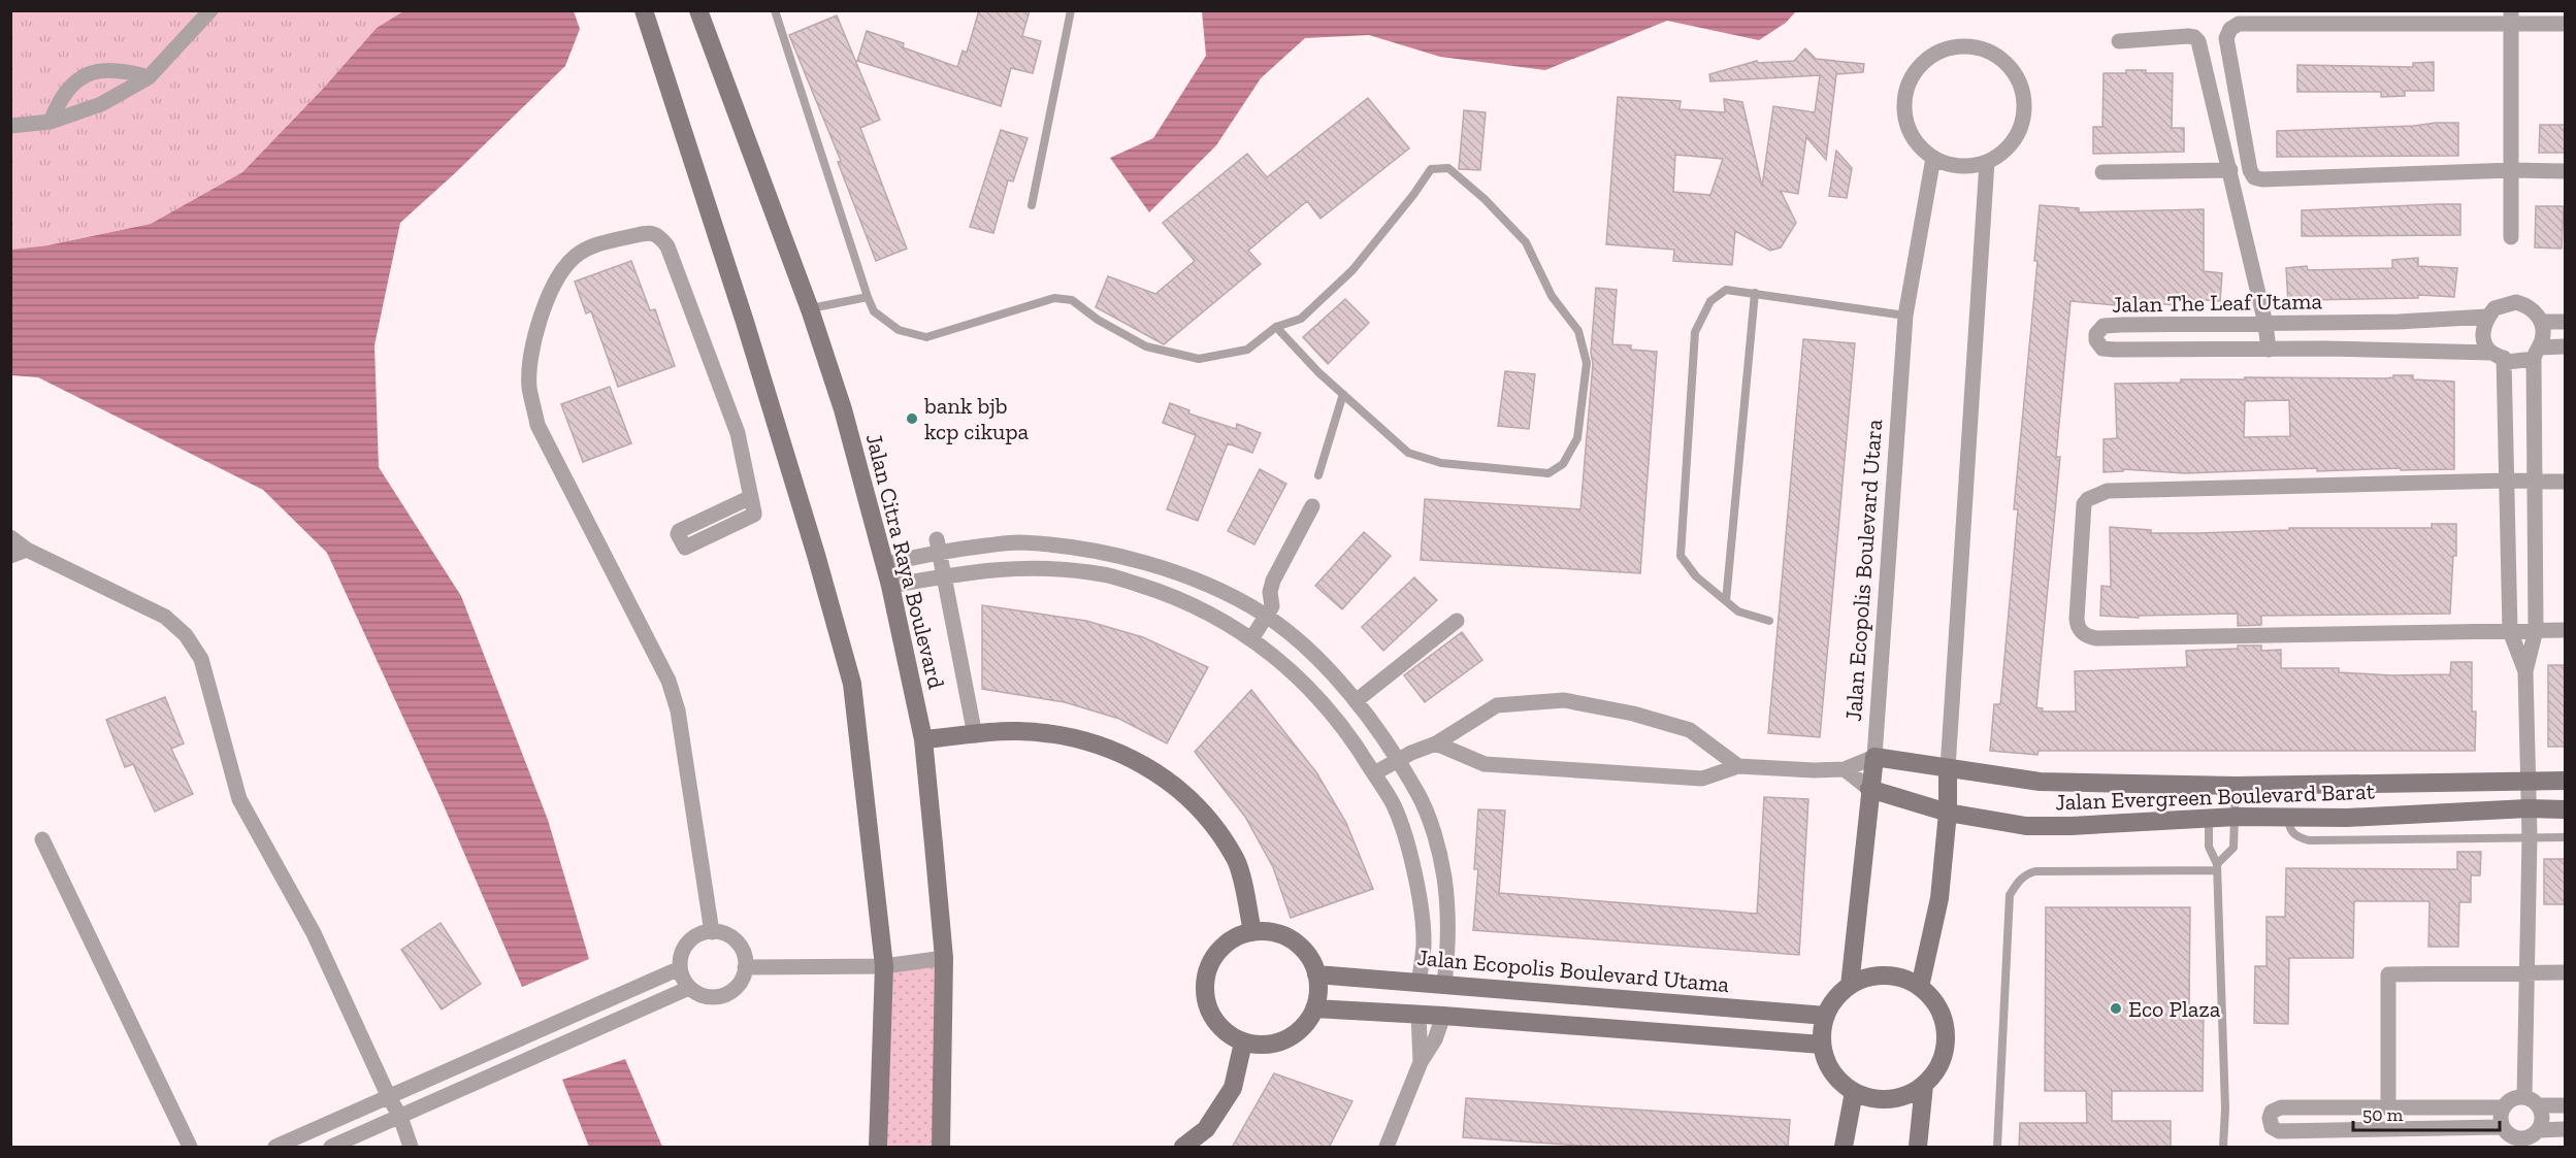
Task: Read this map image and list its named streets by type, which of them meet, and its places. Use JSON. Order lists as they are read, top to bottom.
{
  "streets": {
    "street": [
      "Jalan The Leaf Utama",
      "Jalan Citra Raya Boulevard",
      "Jalan Ecopolis Boulevard Utara",
      "Jalan Evergreen Boulevard Barat",
      "Jalan Ecopolis Boulevard Utama"
    ]
  },
  "crossings": [
    ["Jalan Ecopolis Boulevard Utara", "Jalan Evergreen Boulevard Barat"],
    ["Jalan Ecopolis Boulevard Utara", "Jalan Ecopolis Boulevard Utama"]
  ],
  "places": ["bank bjb kcp cikupa", "Eco Plaza"],
  "scale_bar": "50 m"
}
